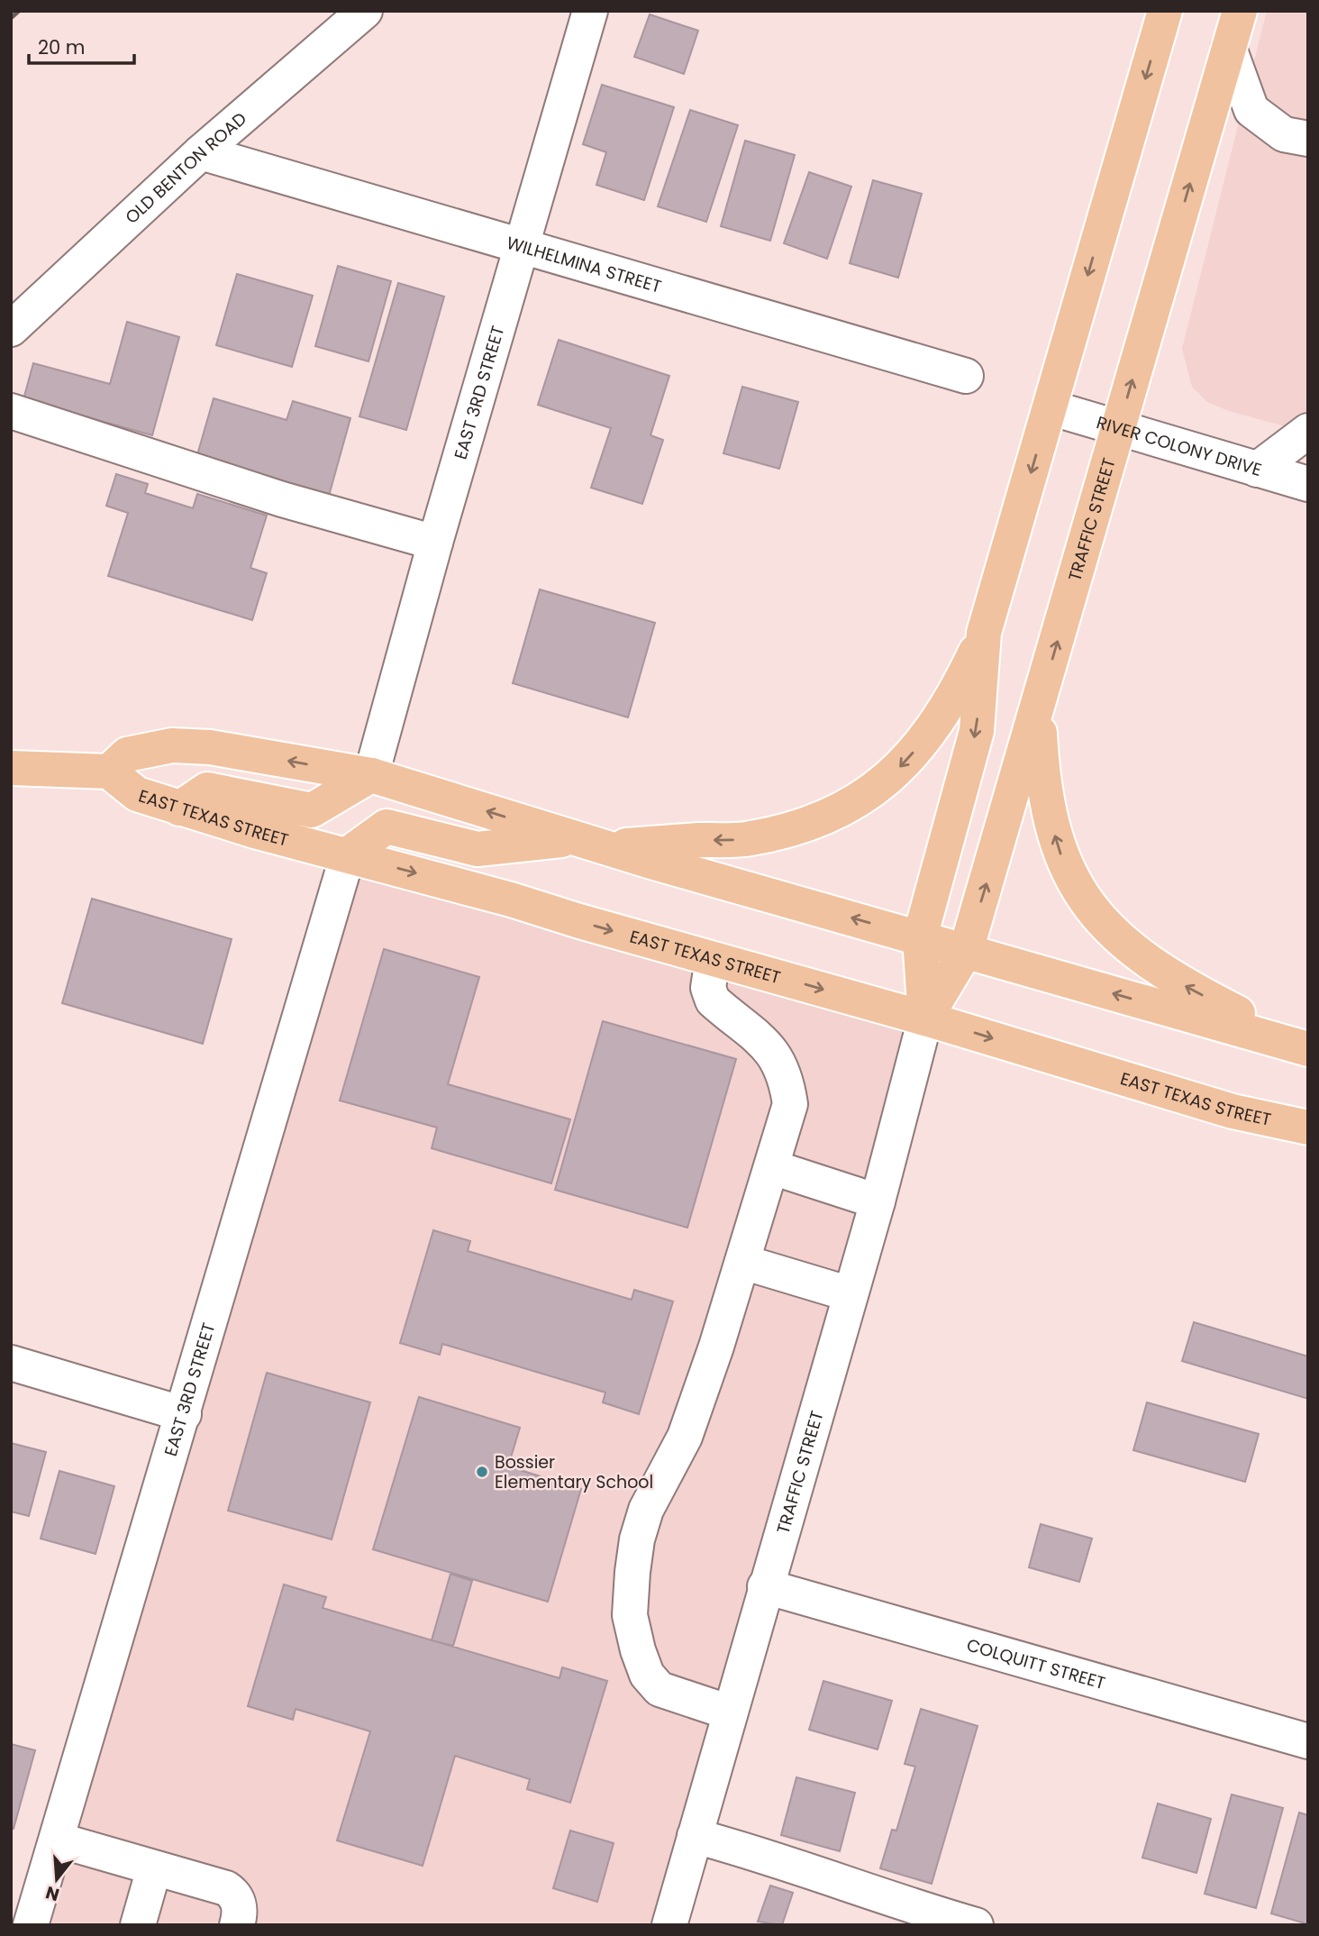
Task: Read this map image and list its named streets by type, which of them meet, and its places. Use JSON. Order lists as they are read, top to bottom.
{
  "streets": {
    "main road": ["TRAFFIC STREET", "EAST TEXAS STREET"],
    "street": [
      "OLD BENTON ROAD",
      "WILHELMINA STREET",
      "EAST 3RD STREET",
      "RIVER COLONY DRIVE",
      "COLQUITT STREET"
    ]
  },
  "crossings": [
    ["OLD BENTON ROAD", "WILHELMINA STREET"],
    ["WILHELMINA STREET", "EAST 3RD STREET"],
    ["EAST 3RD STREET", "EAST TEXAS STREET"],
    ["RIVER COLONY DRIVE", "TRAFFIC STREET"],
    ["TRAFFIC STREET", "EAST TEXAS STREET"],
    ["TRAFFIC STREET", "COLQUITT STREET"]
  ],
  "places": ["Bossier Elementary School"],
  "scale_bar": "20 m",
  "north": "bottom"
}
